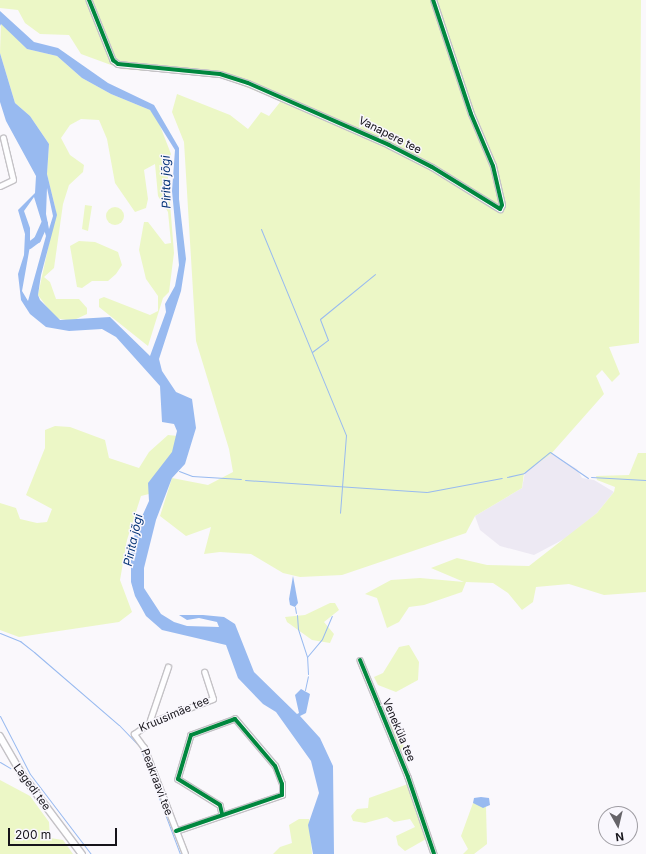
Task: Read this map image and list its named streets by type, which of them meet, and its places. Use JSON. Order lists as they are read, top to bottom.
{
  "streets": {
    "street": [
      "Vanapere tee",
      "Kruusimäe tee",
      "Veneküla tee",
      "Peakraavi tee",
      "Lagedi tee"
    ]
  },
  "crossings": [
    ["Kruusimäe tee", "Peakraavi tee"]
  ],
  "water": ["Pirita jõgi"],
  "scale_bar": "200 m",
  "north": "bottom"
}
